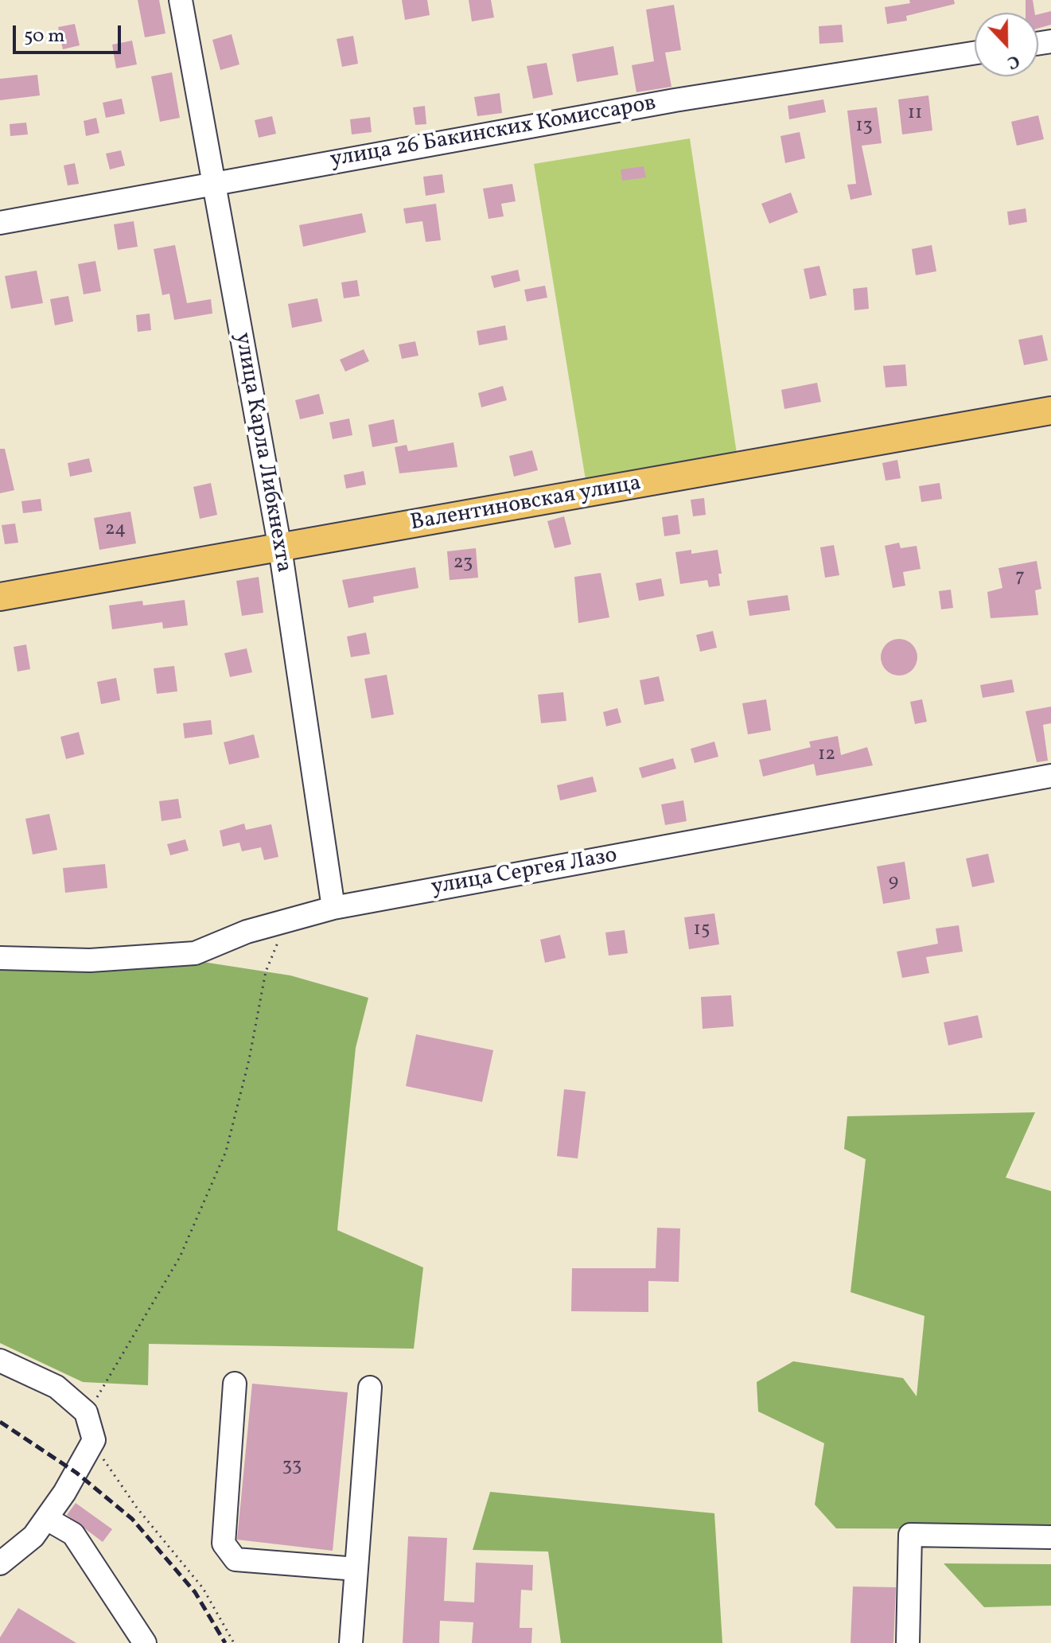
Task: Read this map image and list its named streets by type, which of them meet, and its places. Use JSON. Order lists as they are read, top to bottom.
{
  "streets": {
    "main road": ["Валентиновская улица"],
    "street": ["улица 26 Бакинских Комиссаров", "улица Карла Либкнехта", "улица Сергея Лазо"]
  },
  "crossings": [
    ["улица 26 Бакинских Комиссаров", "улица Карла Либкнехта"],
    ["улица Карла Либкнехта", "Валентиновская улица"],
    ["улица Карла Либкнехта", "улица Сергея Лазо"]
  ],
  "house_numbers": [
    "11",
    "13",
    "24",
    "23",
    "7",
    "12",
    "9",
    "15",
    "33"
  ],
  "scale_bar": "50 m",
  "north": "bottom"
}
